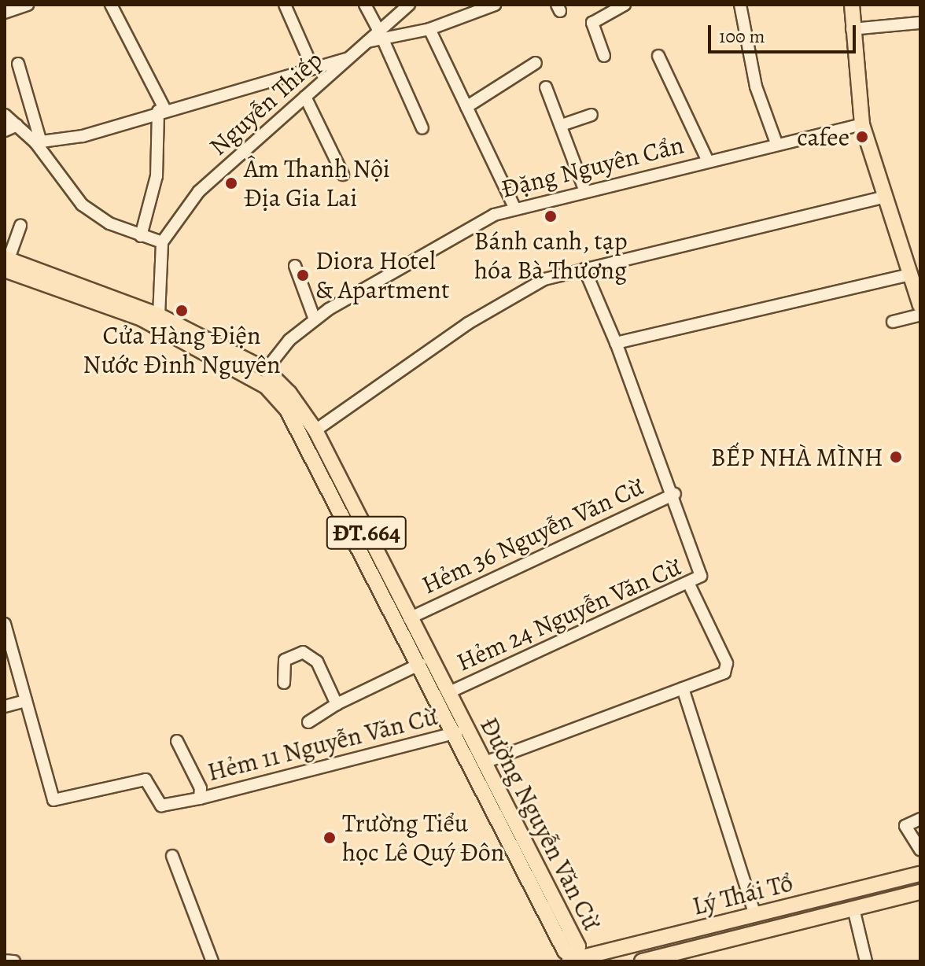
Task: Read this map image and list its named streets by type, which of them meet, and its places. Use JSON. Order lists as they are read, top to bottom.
{
  "streets": {
    "main road": ["ĐT.664", "Đường Nguyễn Văn Cừ", "Lý Thái Tổ"],
    "street": [
      "Nguyễn Thiếp",
      "Đặng Nguyên Cẩn",
      "Hẻm 36 Nguyễn Văn Cừ",
      "Hẻm 24 Nguyễn Văn Cừ",
      "Hẻm 11 Nguyễn Văn Cừ"
    ]
  },
  "crossings": [
    ["Đặng Nguyên Cẩn", "Đường Nguyễn Văn Cừ"],
    ["Hẻm 36 Nguyễn Văn Cừ", "Hẻm 24 Nguyễn Văn Cừ"],
    ["Hẻm 36 Nguyễn Văn Cừ", "Đường Nguyễn Văn Cừ"],
    ["Hẻm 24 Nguyễn Văn Cừ", "Đường Nguyễn Văn Cừ"],
    ["Hẻm 11 Nguyễn Văn Cừ", "Đường Nguyễn Văn Cừ"],
    ["Đường Nguyễn Văn Cừ", "Lý Thái Tổ"]
  ],
  "places": [
    "cafee",
    "Âm Thanh Nội Địa Gia Lai",
    "Bánh canh, tạp hóa Bà Thương",
    "Diora Hotel & Apartment",
    "Cửa Hàng Điện Nước Đình Nguyên",
    "BẾP NHÀ MÌNH",
    "Trường Tiểu học Lê Quý Đôn"
  ],
  "scale_bar": "100 m"
}
